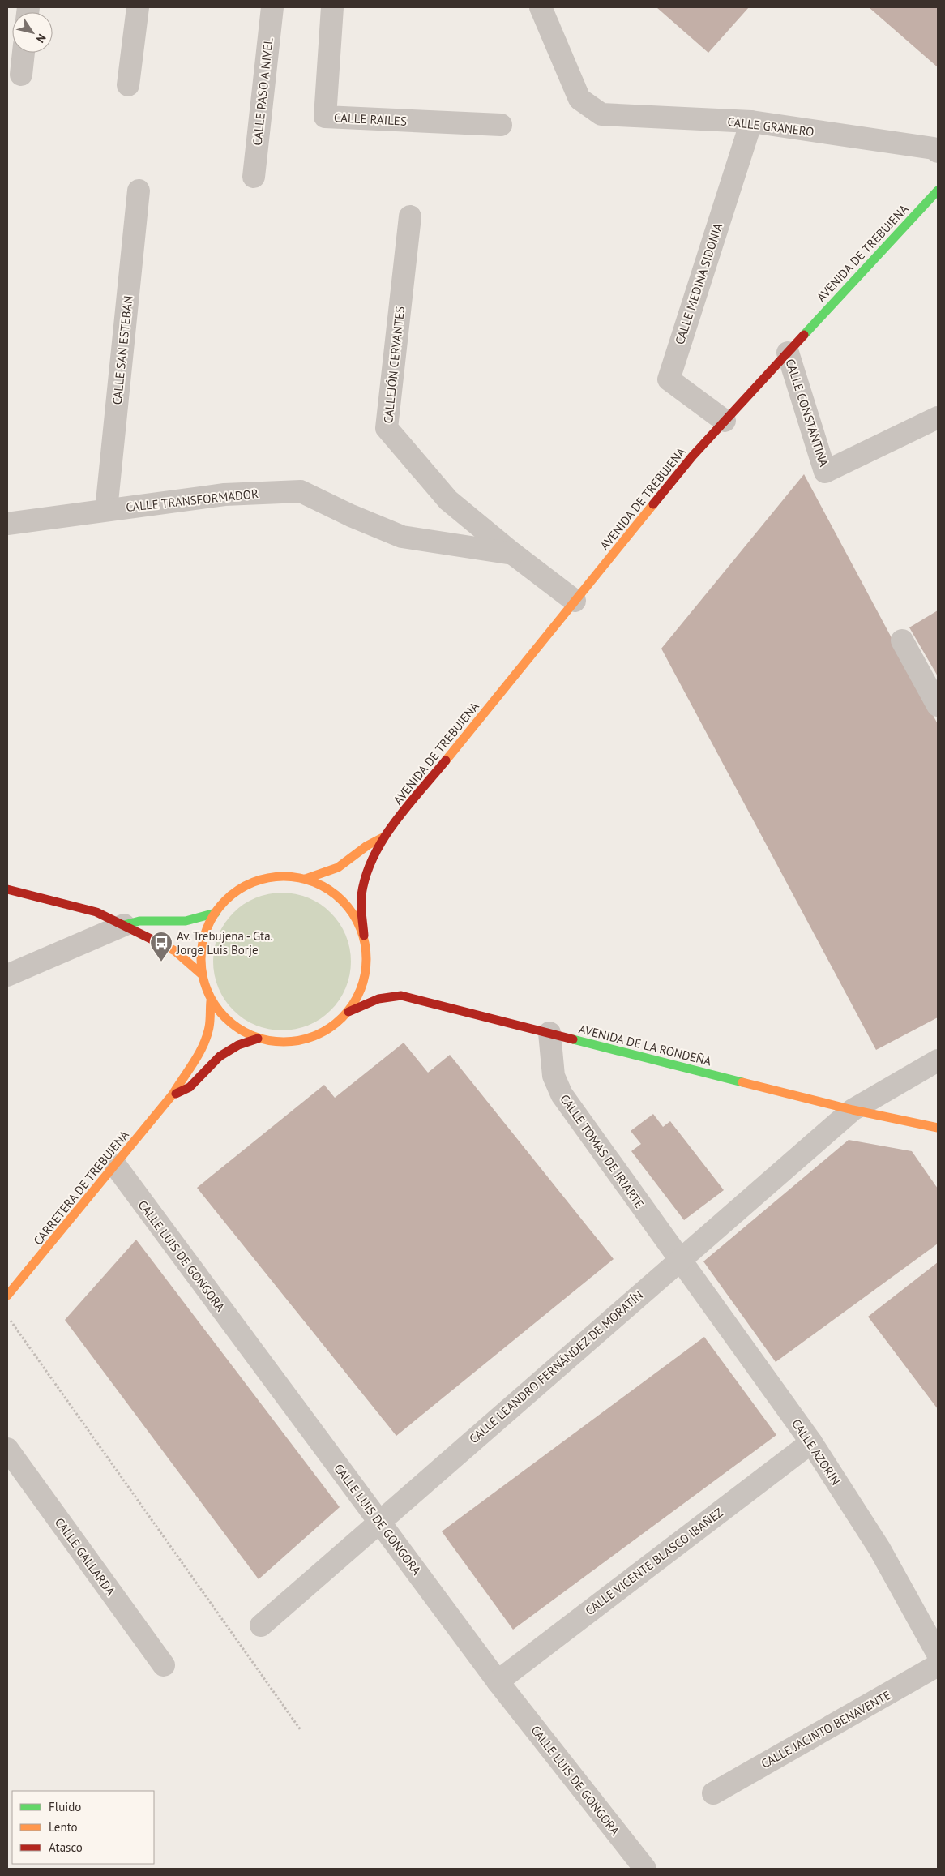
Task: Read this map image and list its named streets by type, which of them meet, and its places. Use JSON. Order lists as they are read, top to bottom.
{
  "streets": {
    "street": [
      "CALLE PASO A NIVEL",
      "CALLE RAILES",
      "CALLE GRANERO",
      "AVENIDA DE TREBUJENA",
      "CALLE MEDINA SIDONIA",
      "CALLE SAN ESTEBAN",
      "CALLEJÓN CERVANTES",
      "CALLE CONSTANTINA",
      "CALLE TRANSFORMADOR",
      "AVENIDA DE LA RONDEÑA",
      "CALLE TOMAS DE IRIARTE",
      "CARRETERA DE TREBUJENA",
      "CALLE LUIS DE GONGORA",
      "CALLE LEANDRO FERNÁNDEZ DE MORATÍN",
      "CALLE AZORIN",
      "CALLE GALLARDA",
      "CALLE VICENTE BLASCO IBAÑEZ",
      "CALLE JACINTO BENAVENTE"
    ]
  },
  "crossings": [
    ["CALLE GRANERO", "CALLE MEDINA SIDONIA"],
    ["AVENIDA DE TREBUJENA", "CALLE MEDINA SIDONIA"],
    ["AVENIDA DE TREBUJENA", "CALLEJÓN CERVANTES"],
    ["AVENIDA DE TREBUJENA", "CALLE CONSTANTINA"],
    ["CALLE SAN ESTEBAN", "CALLE TRANSFORMADOR"],
    ["CALLEJÓN CERVANTES", "CALLE TRANSFORMADOR"],
    ["AVENIDA DE LA RONDEÑA", "CALLE TOMAS DE IRIARTE"],
    ["AVENIDA DE LA RONDEÑA", "CALLE LEANDRO FERNÁNDEZ DE MORATÍN"],
    ["CALLE TOMAS DE IRIARTE", "CALLE LEANDRO FERNÁNDEZ DE MORATÍN"],
    ["CALLE TOMAS DE IRIARTE", "CALLE AZORIN"],
    ["CARRETERA DE TREBUJENA", "CALLE LUIS DE GONGORA"],
    ["CALLE LUIS DE GONGORA", "CALLE LEANDRO FERNÁNDEZ DE MORATÍN"],
    ["CALLE LUIS DE GONGORA", "CALLE VICENTE BLASCO IBAÑEZ"],
    ["CALLE LEANDRO FERNÁNDEZ DE MORATÍN", "CALLE AZORIN"],
    ["CALLE AZORIN", "CALLE VICENTE BLASCO IBAÑEZ"]
  ],
  "places": {
    "bus stop": ["Av. Trebujena - Gta. Jorge Luis Borje"]
  },
  "legend": ["Fluido", "Lento", "Atasco"],
  "north": "bottom right"
}
